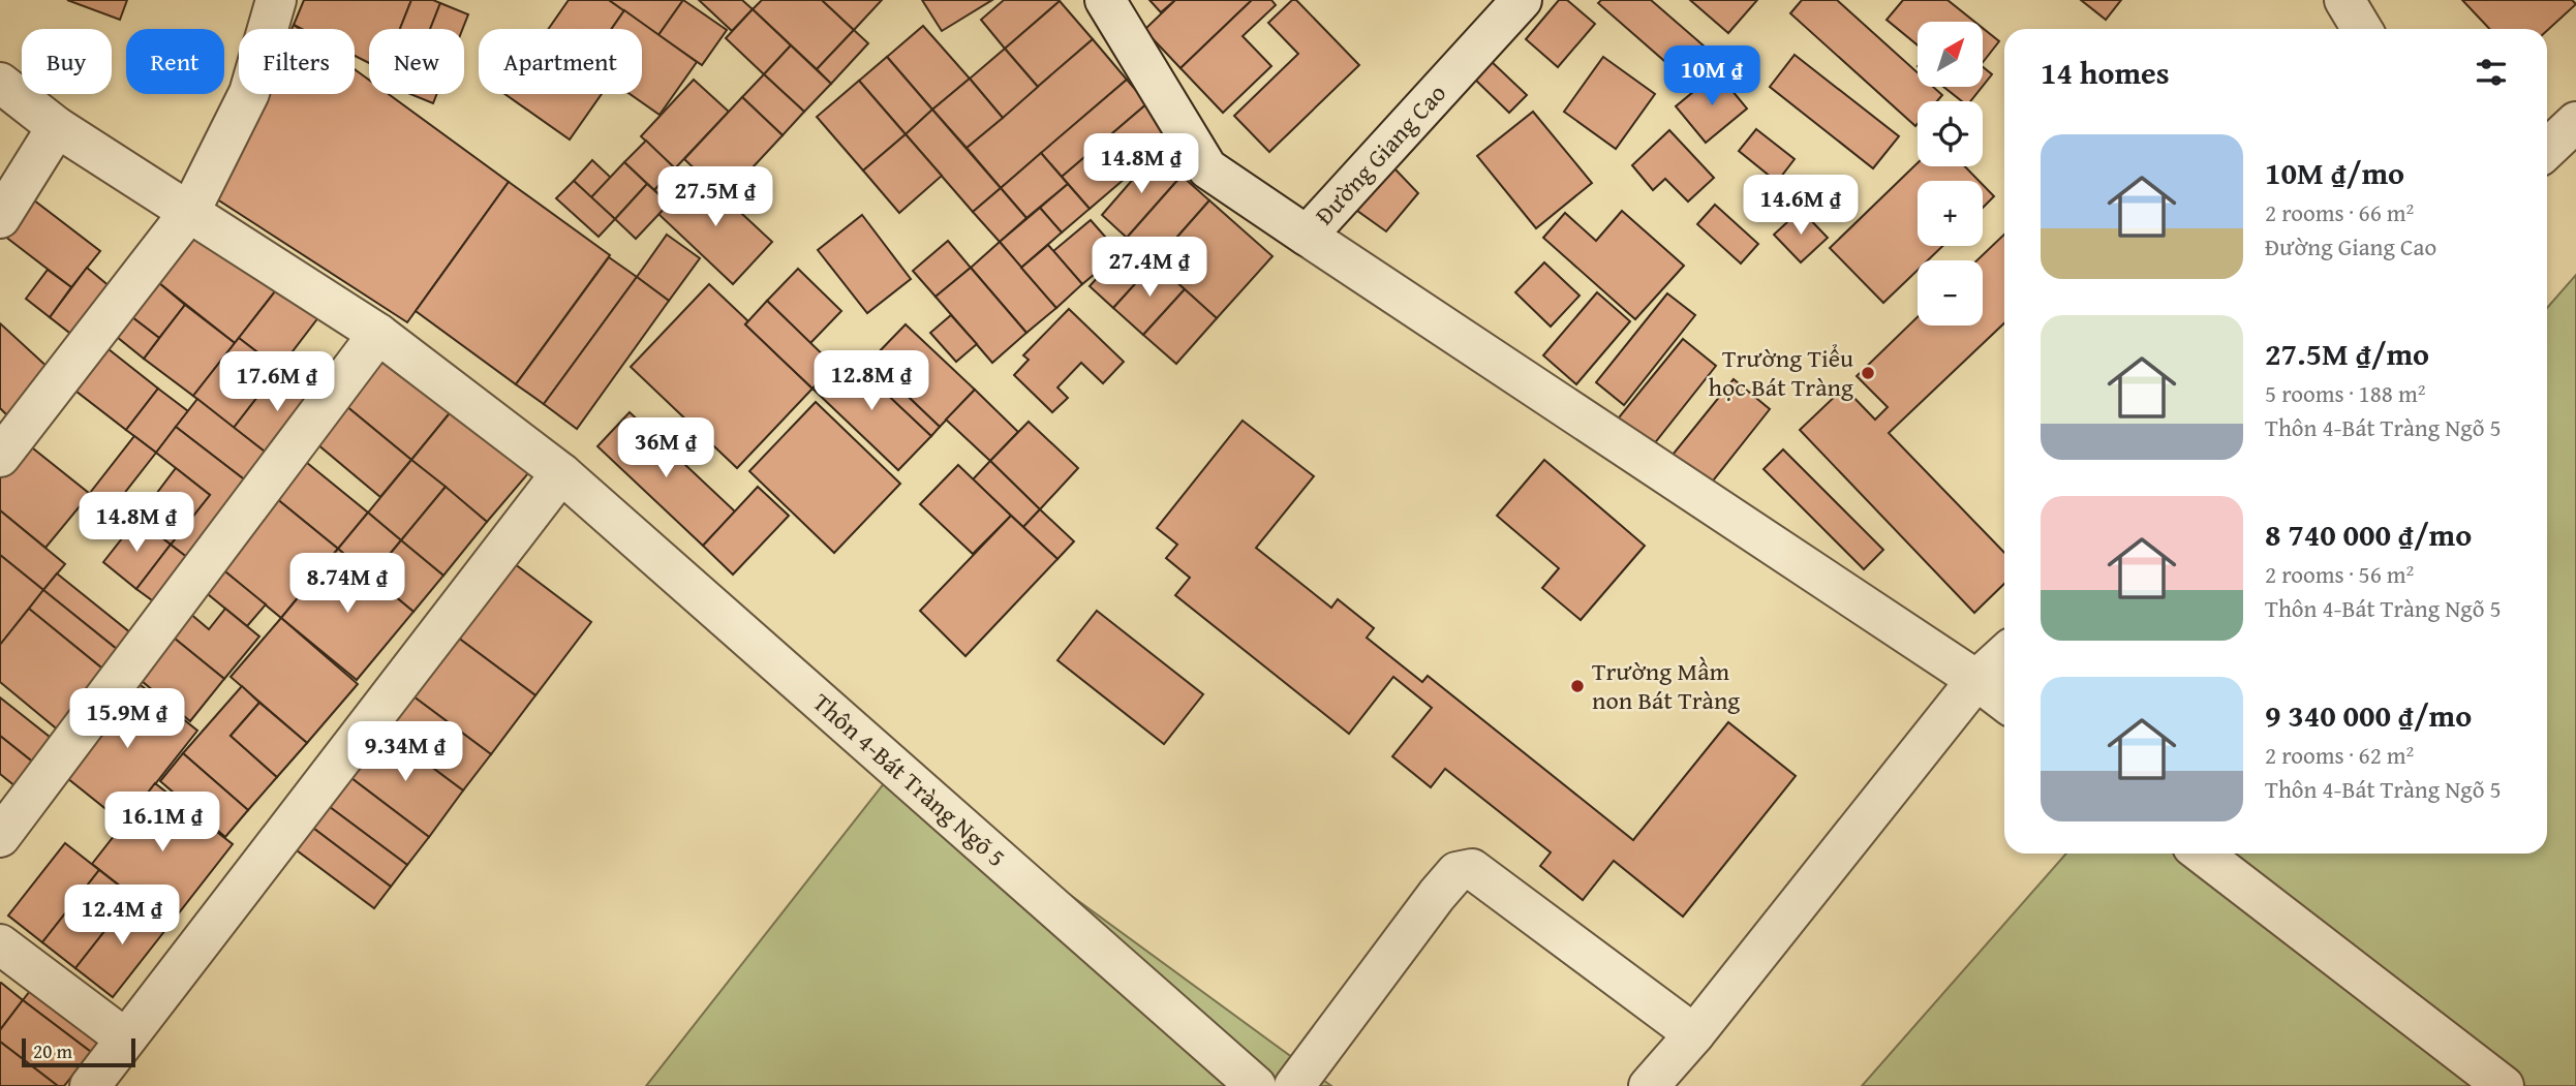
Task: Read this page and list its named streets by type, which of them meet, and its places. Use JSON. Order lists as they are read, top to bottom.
{
  "streets": {
    "street": ["Đường Giang Cao", "Thôn 4-Bát Tràng Ngõ 5"]
  },
  "places": ["Trường Tiểu học Bát Tràng", "Trường Mầm non Bát Tràng"],
  "scale_bar": "20 m",
  "north": "top right",
  "page": {
    "map_buttons": ["+", "−"],
    "chip": [
      "Buy",
      "Rent",
      "Filters",
      "New",
      "Apartment"
    ],
    "heading": "14 homes",
    "price": [
      "10M ₫",
      "14.8M ₫",
      "27.5M ₫",
      "14.6M ₫",
      "27.4M ₫",
      "12.8M ₫",
      "17.6M ₫",
      "36M ₫",
      "14.8M ₫",
      "8.74M ₫",
      "15.9M ₫",
      "9.34M ₫",
      "16.1M ₫",
      "12.4M ₫"
    ],
    "list": [
      {
        "name": "10M ₫/mo",
        "note": "2 rooms · 66 m² · Đường Giang Cao"
      },
      {
        "name": "27.5M ₫/mo",
        "note": "5 rooms · 188 m² · Thôn 4-Bát Tràng Ngõ 5"
      },
      {
        "name": "8 740 000 ₫/mo",
        "note": "2 rooms · 56 m² · Thôn 4-Bát Tràng Ngõ 5"
      },
      {
        "name": "9 340 000 ₫/mo",
        "note": "2 rooms · 62 m² · Thôn 4-Bát Tràng Ngõ 5"
      }
    ],
    "scale": "20 m"
  }
}
